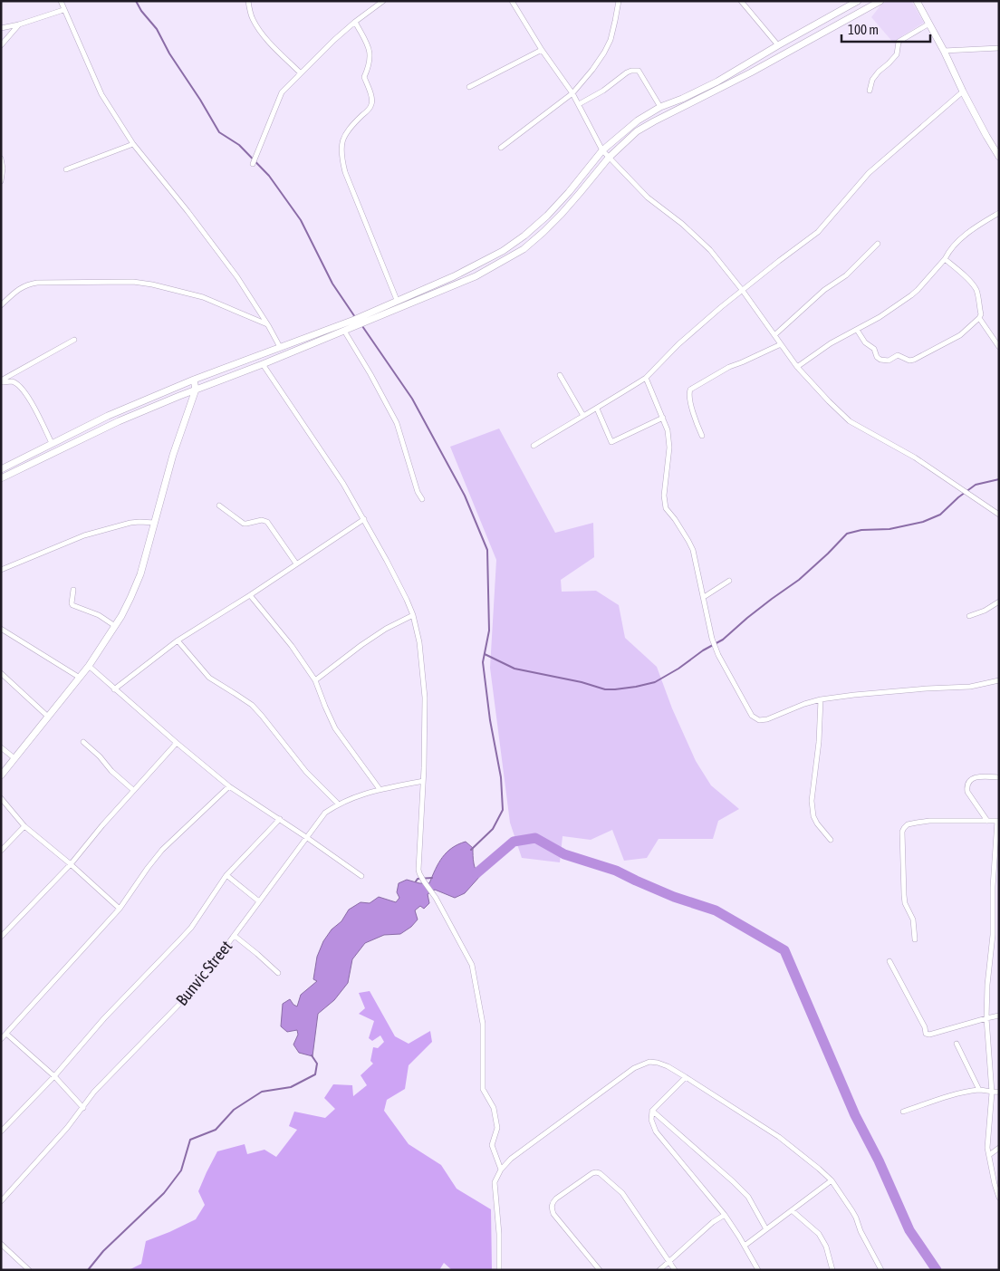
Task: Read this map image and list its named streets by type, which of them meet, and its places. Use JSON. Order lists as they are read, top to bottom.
{
  "streets": {
    "street": ["Bunvic Street"]
  },
  "scale_bar": "100 m"
}
